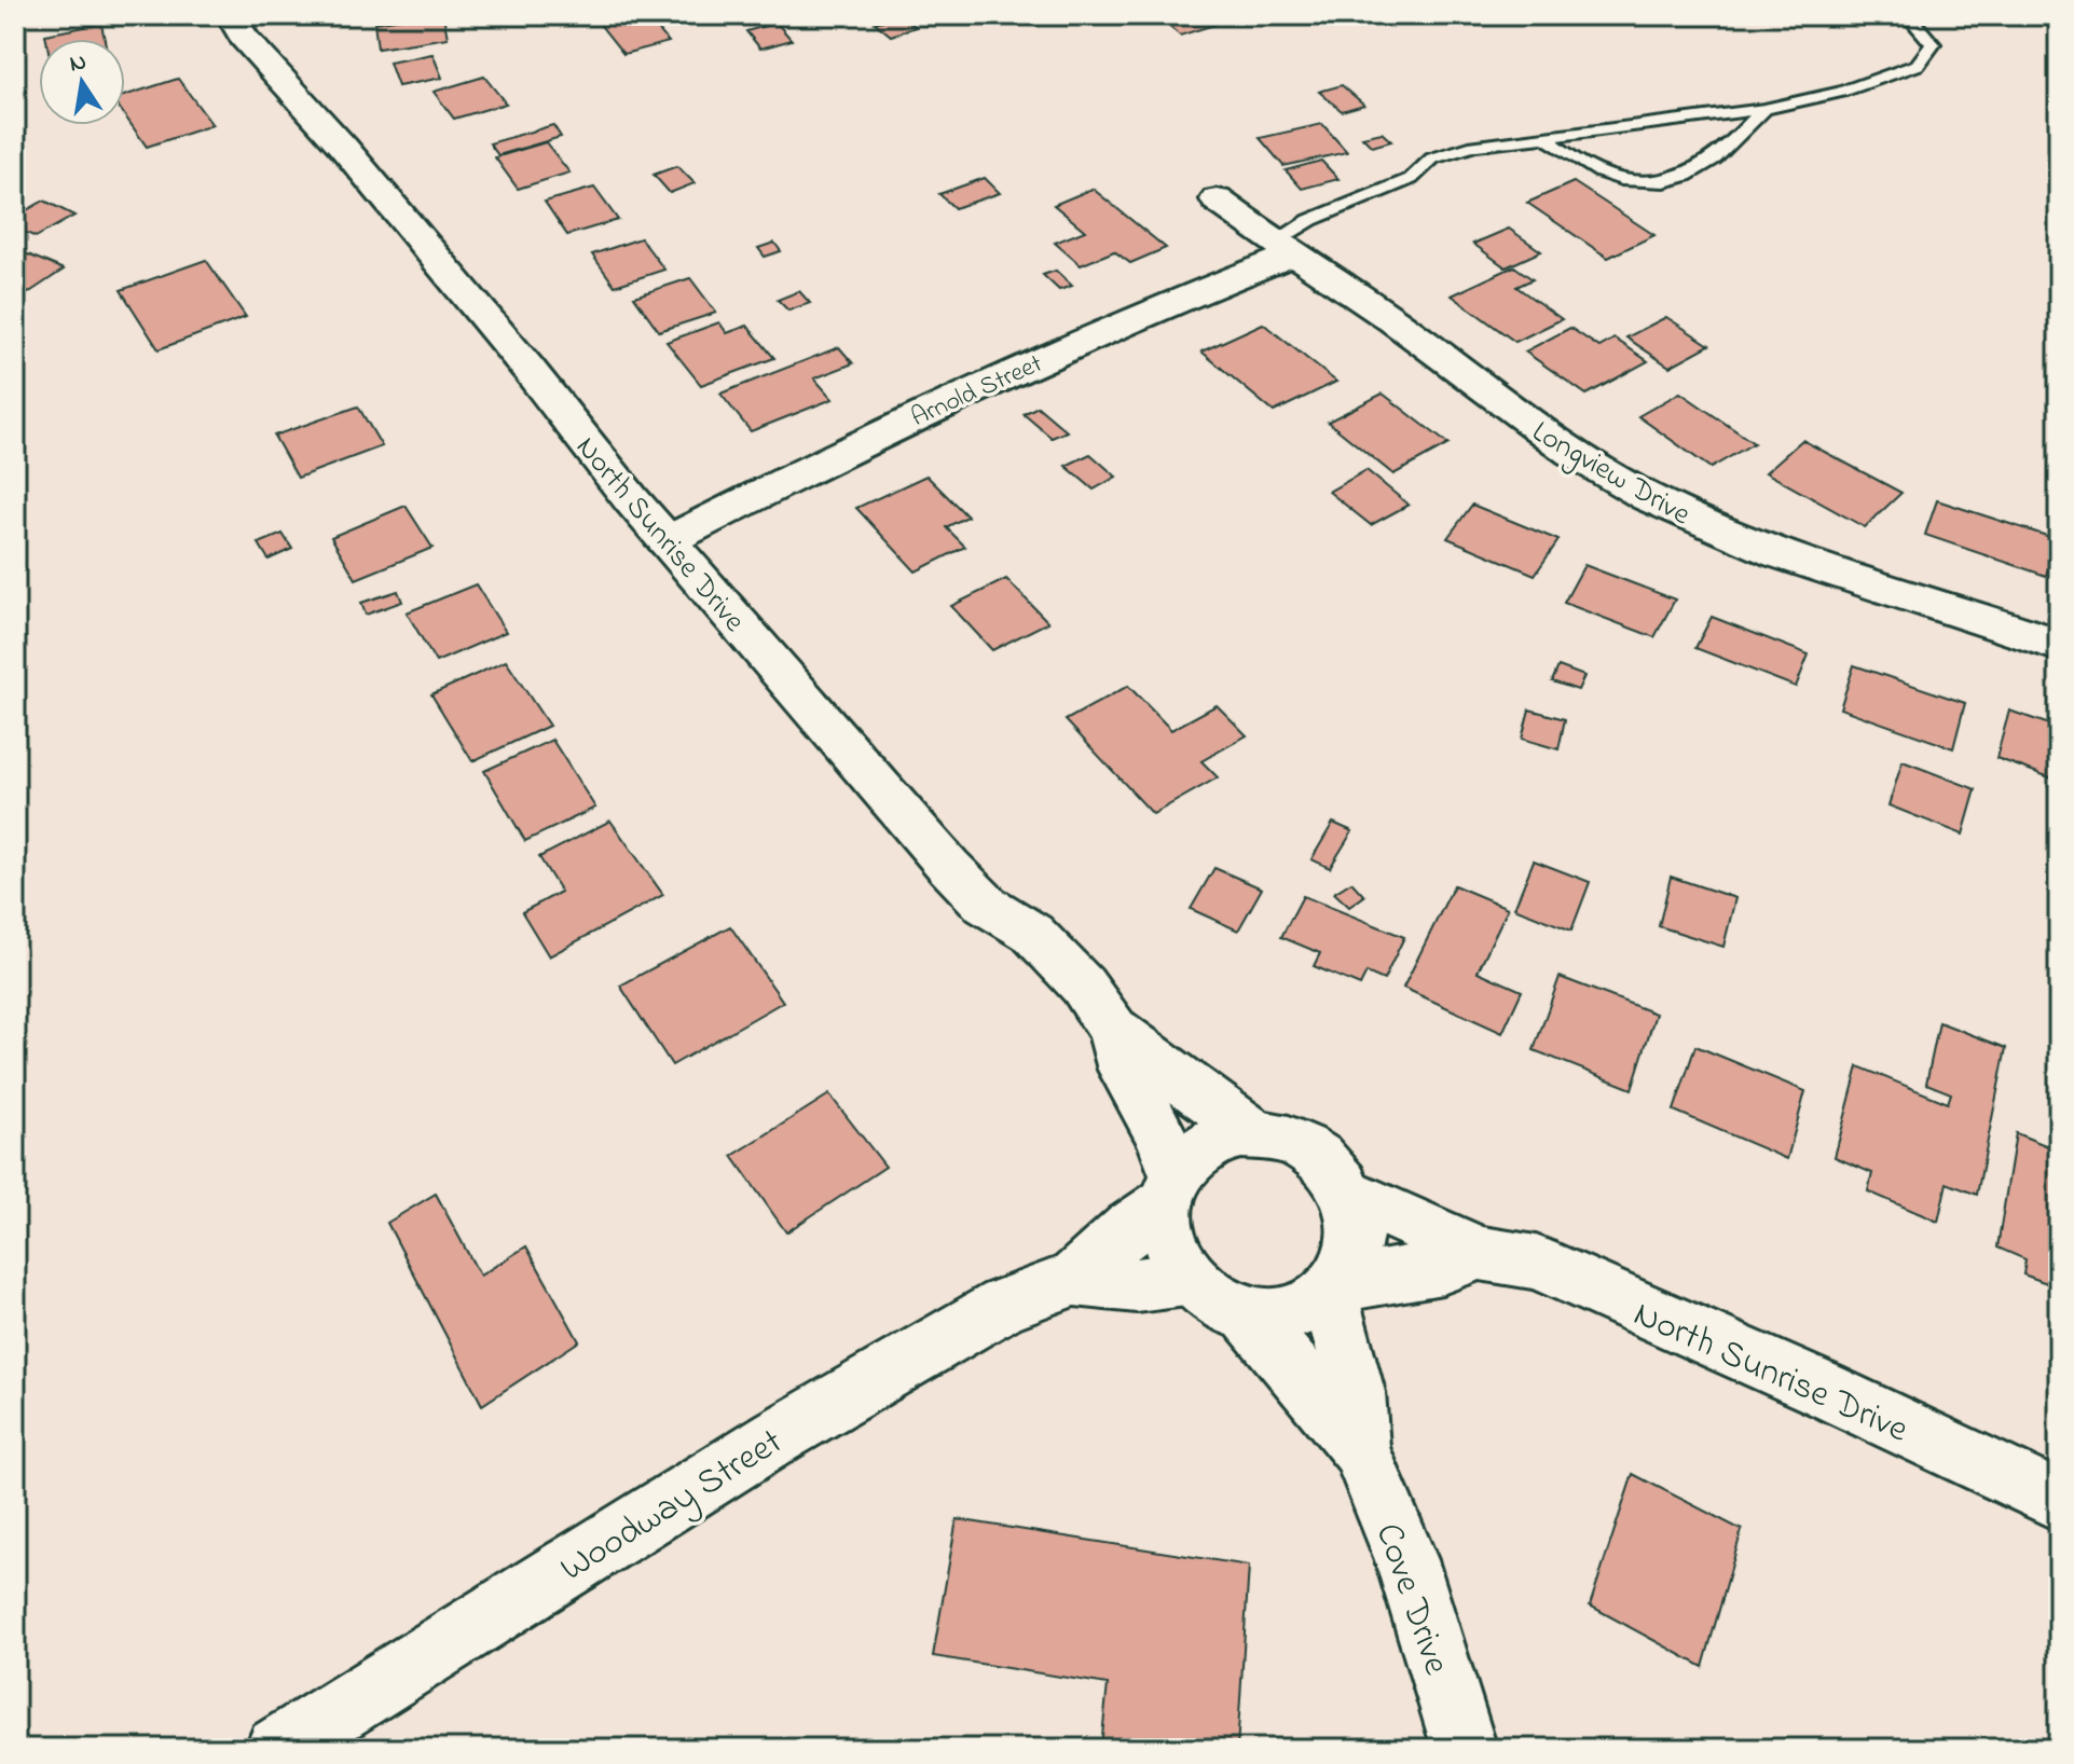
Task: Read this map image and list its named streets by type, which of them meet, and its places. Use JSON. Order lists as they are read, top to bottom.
{
  "streets": {
    "street": [
      "Arnold Street",
      "Longview Drive",
      "North Sunrise Drive",
      "Woodway Street",
      "Cove Drive"
    ]
  },
  "crossings": [
    ["Arnold Street", "Longview Drive"],
    ["Arnold Street", "North Sunrise Drive"],
    ["North Sunrise Drive", "Woodway Street"],
    ["North Sunrise Drive", "Cove Drive"],
    ["Woodway Street", "Cove Drive"]
  ],
  "north": "top"
}
